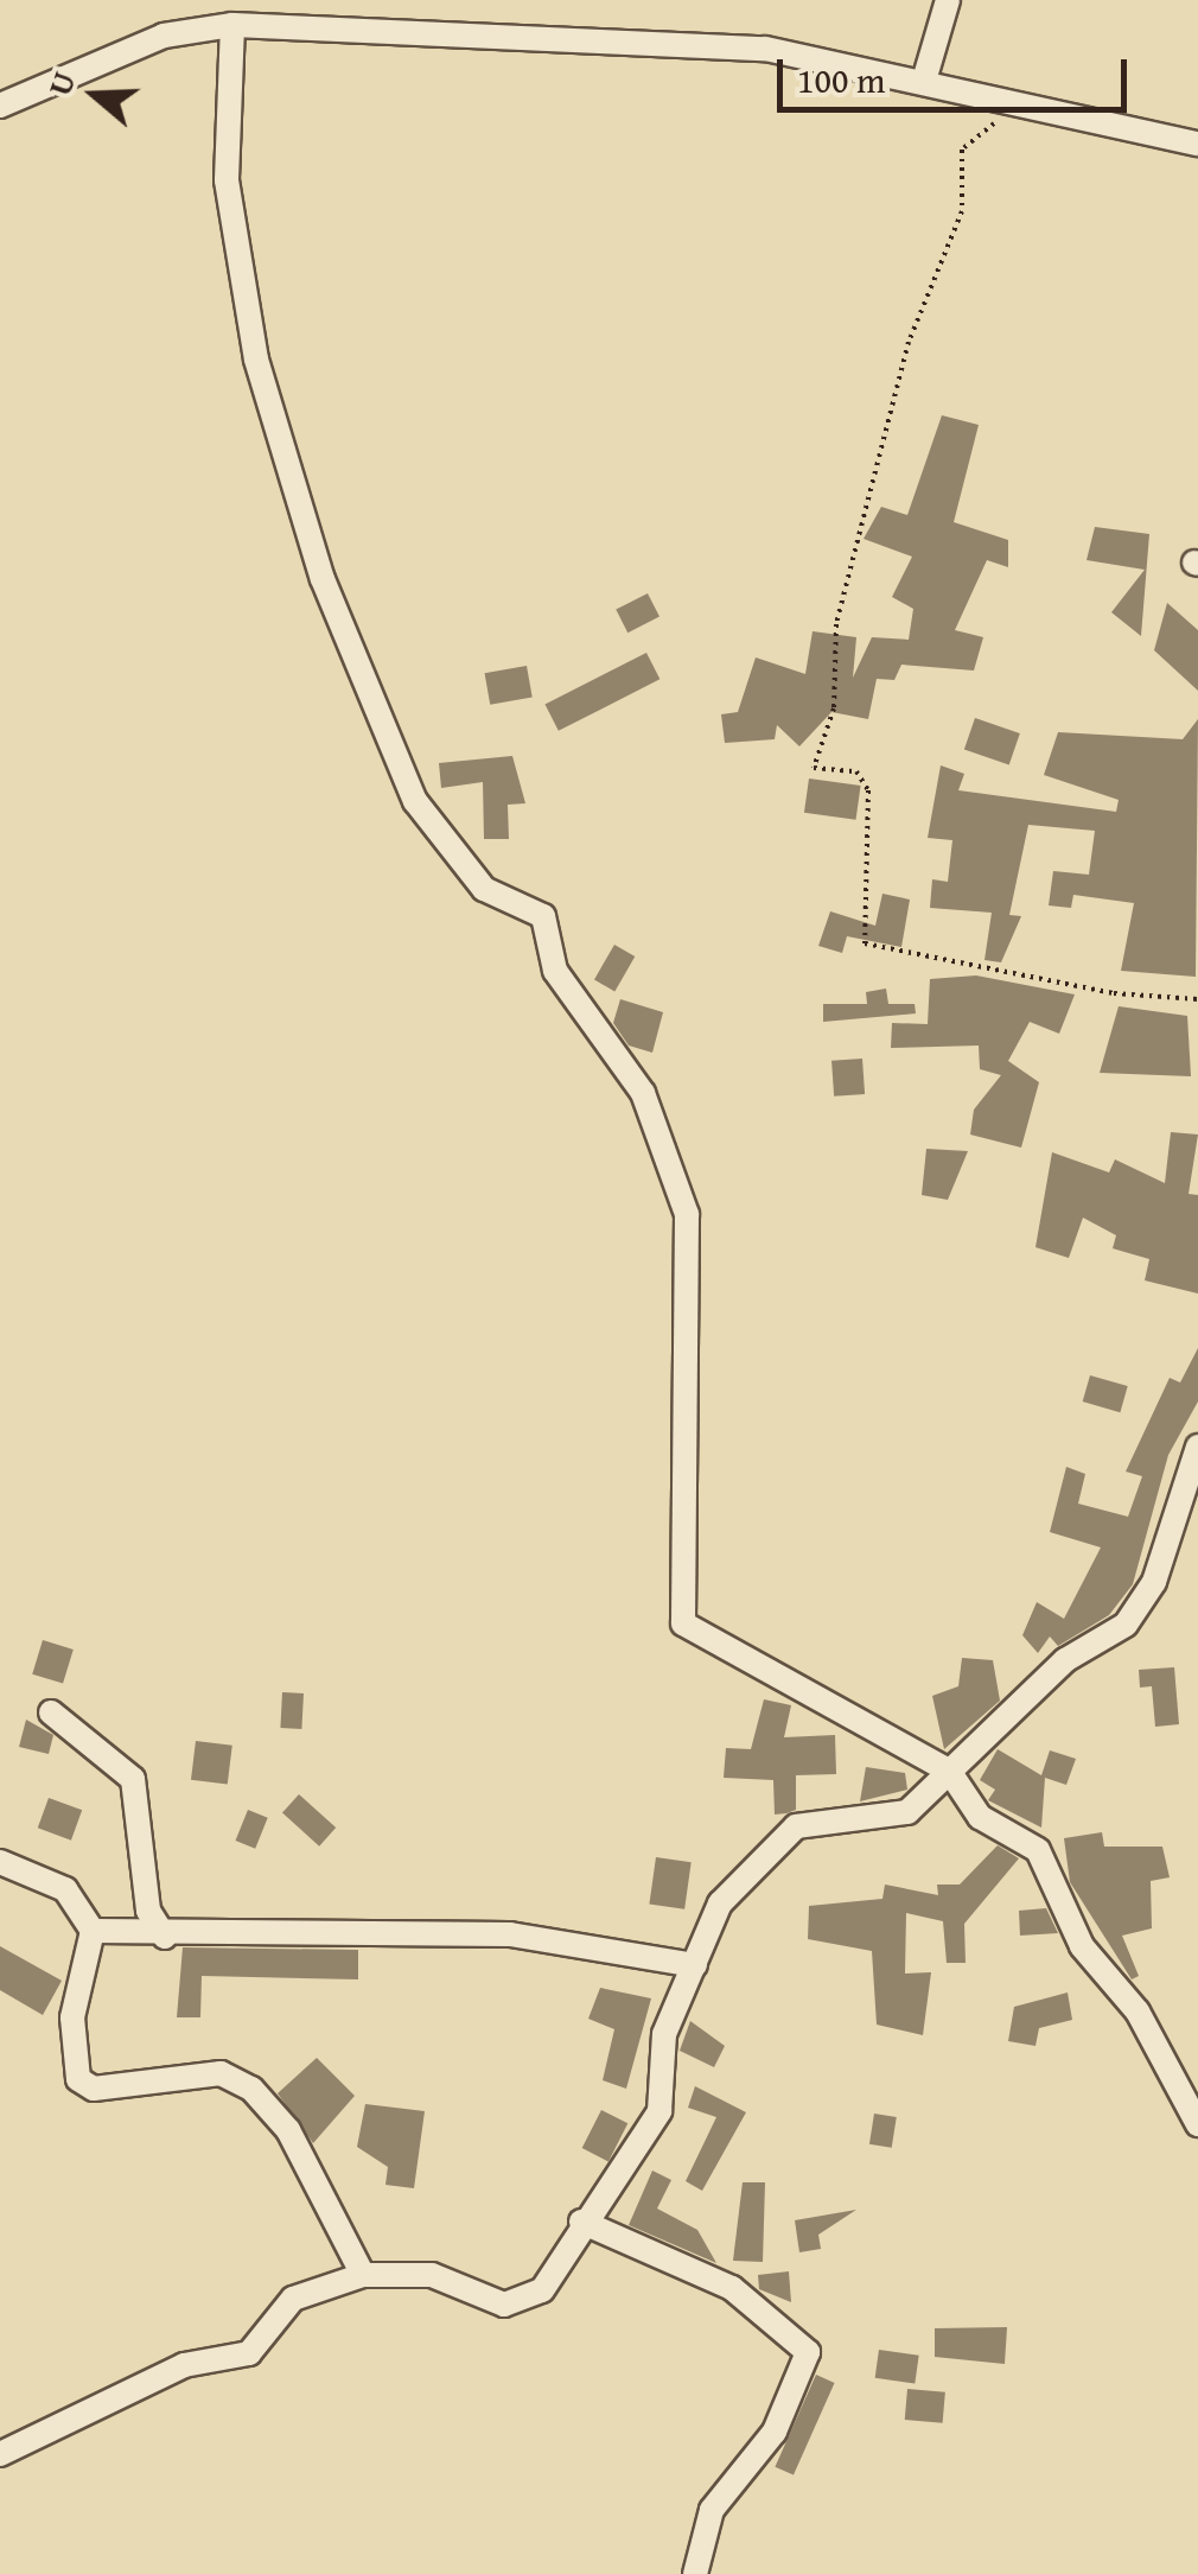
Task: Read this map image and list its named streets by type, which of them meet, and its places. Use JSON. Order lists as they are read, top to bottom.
{
  "scale_bar": "100 m",
  "north": "left"
}
